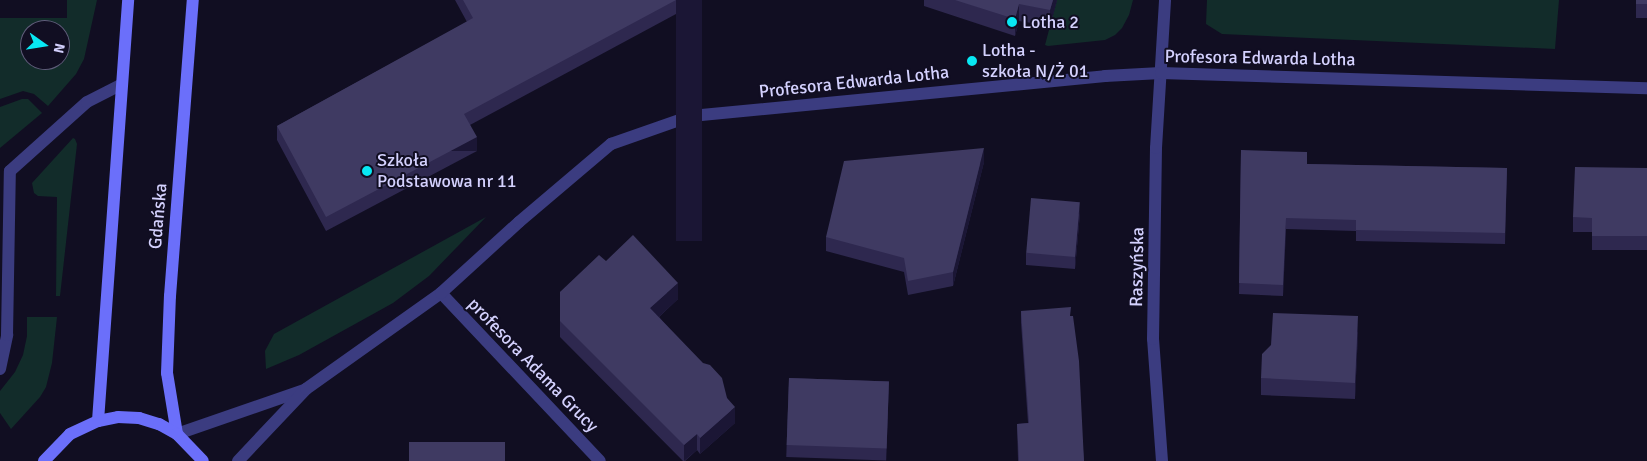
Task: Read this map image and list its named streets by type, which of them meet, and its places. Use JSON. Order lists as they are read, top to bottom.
{
  "streets": {
    "main road": ["Gdańska"],
    "street": ["Profesora Edwarda Lotha", "Raszyńska", "profesora Adama Grucy"]
  },
  "crossings": [
    ["Profesora Edwarda Lotha", "Gdańska"],
    ["Profesora Edwarda Lotha", "Raszyńska"],
    ["Profesora Edwarda Lotha", "profesora Adama Grucy"]
  ],
  "places": ["Lotha 2", "Lotha - szkoła N/Ż 01", "Szkoła Podstawowa nr 11"],
  "north": "right"
}
